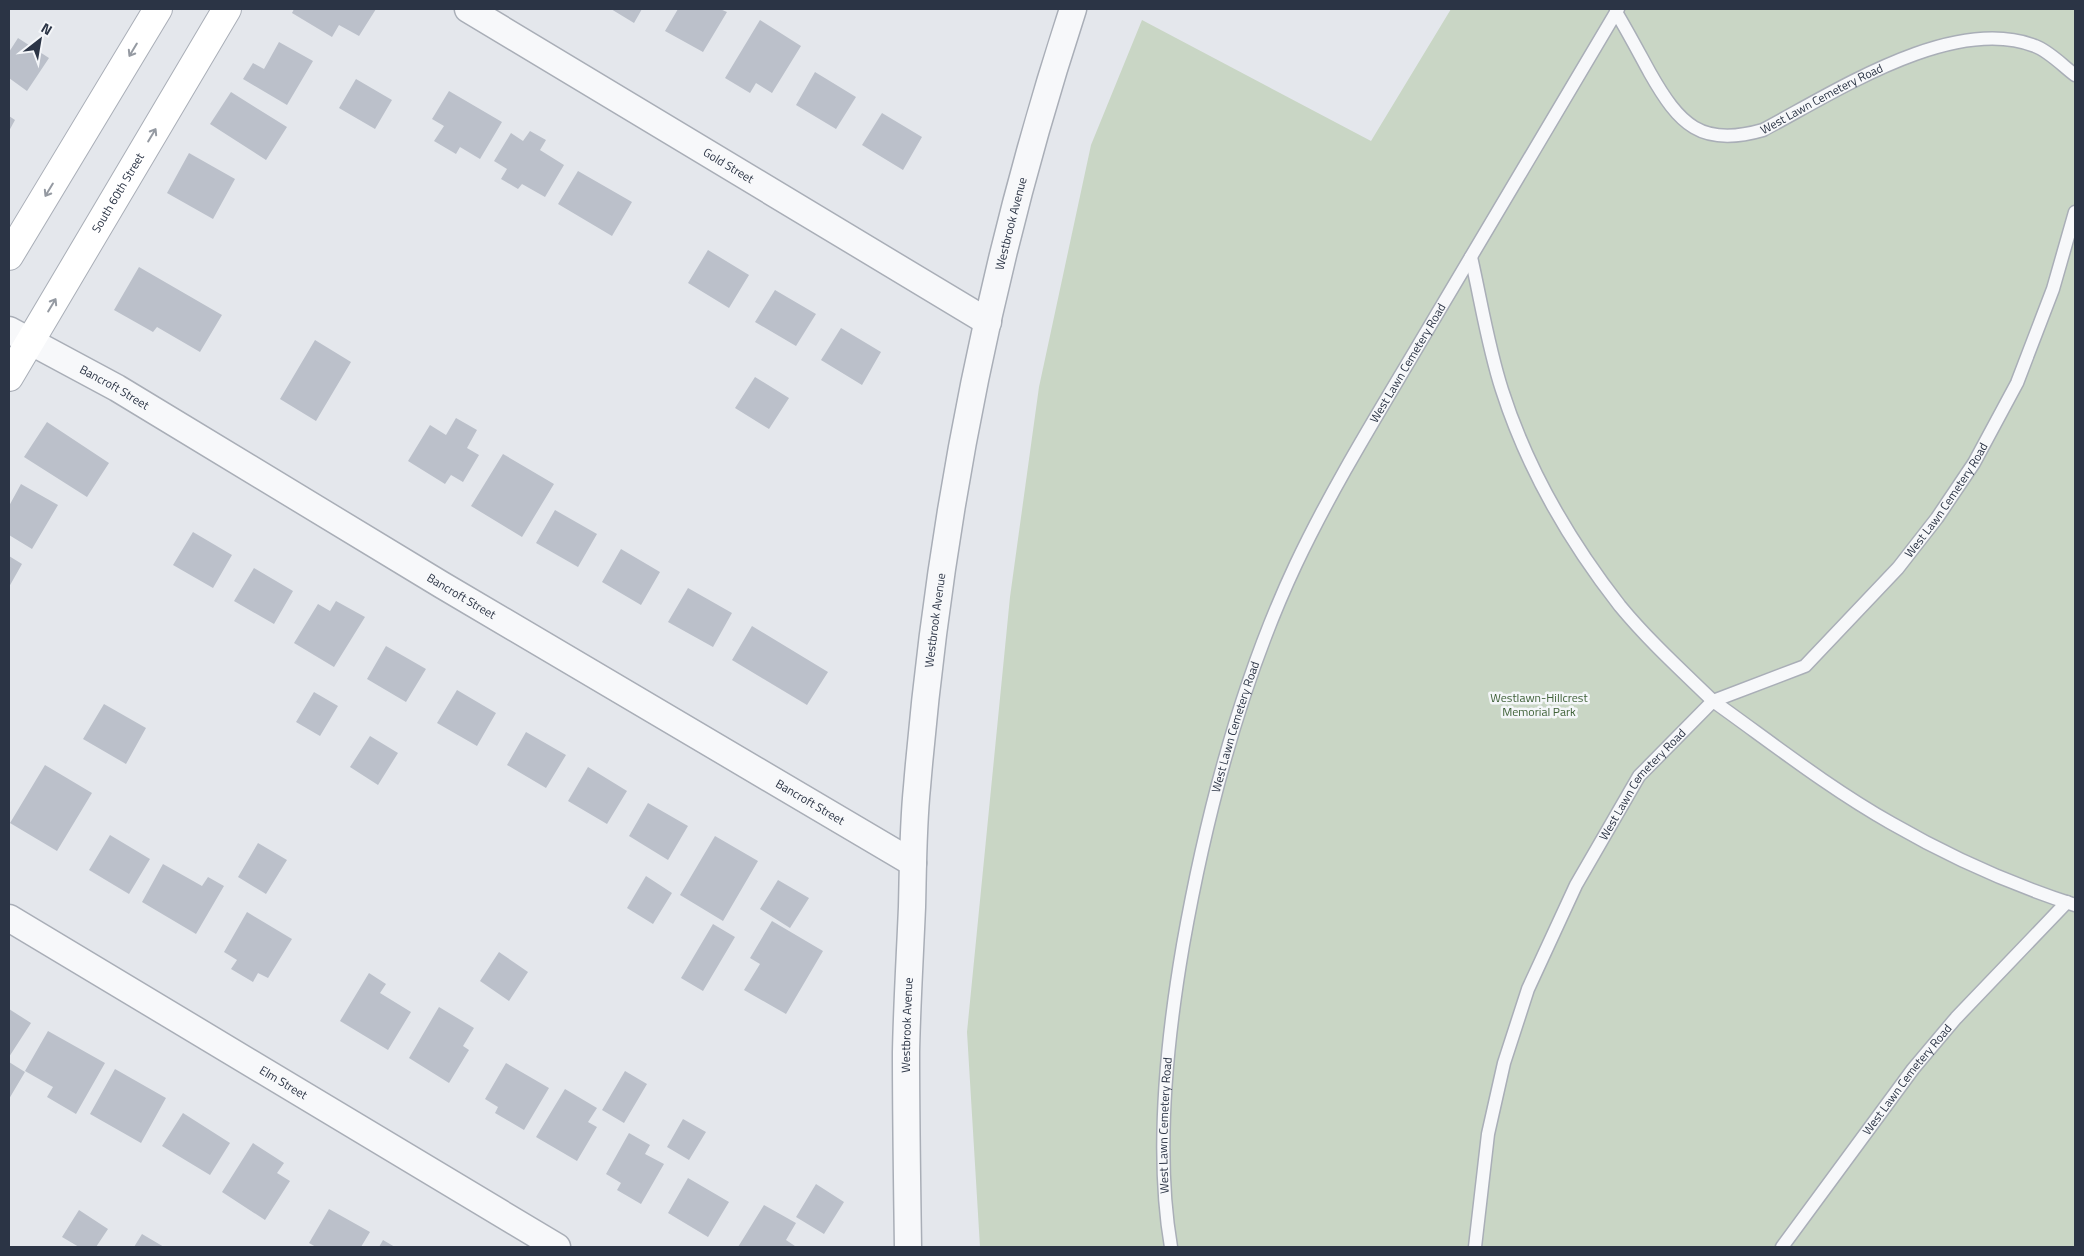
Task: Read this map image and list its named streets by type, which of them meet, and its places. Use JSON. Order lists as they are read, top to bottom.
{
  "streets": {
    "main road": ["South 60th Street"],
    "street": [
      "Gold Street",
      "Westbrook Avenue",
      "Bancroft Street",
      "Elm Street"
    ],
    "lane": ["West Lawn Cemetery Road"]
  },
  "crossings": [
    ["Gold Street", "Westbrook Avenue"],
    ["South 60th Street", "Bancroft Street"],
    ["Westbrook Avenue", "Bancroft Street"]
  ],
  "parks": ["Westlawn-Hillcrest Memorial Park"],
  "north": "top right"
}
